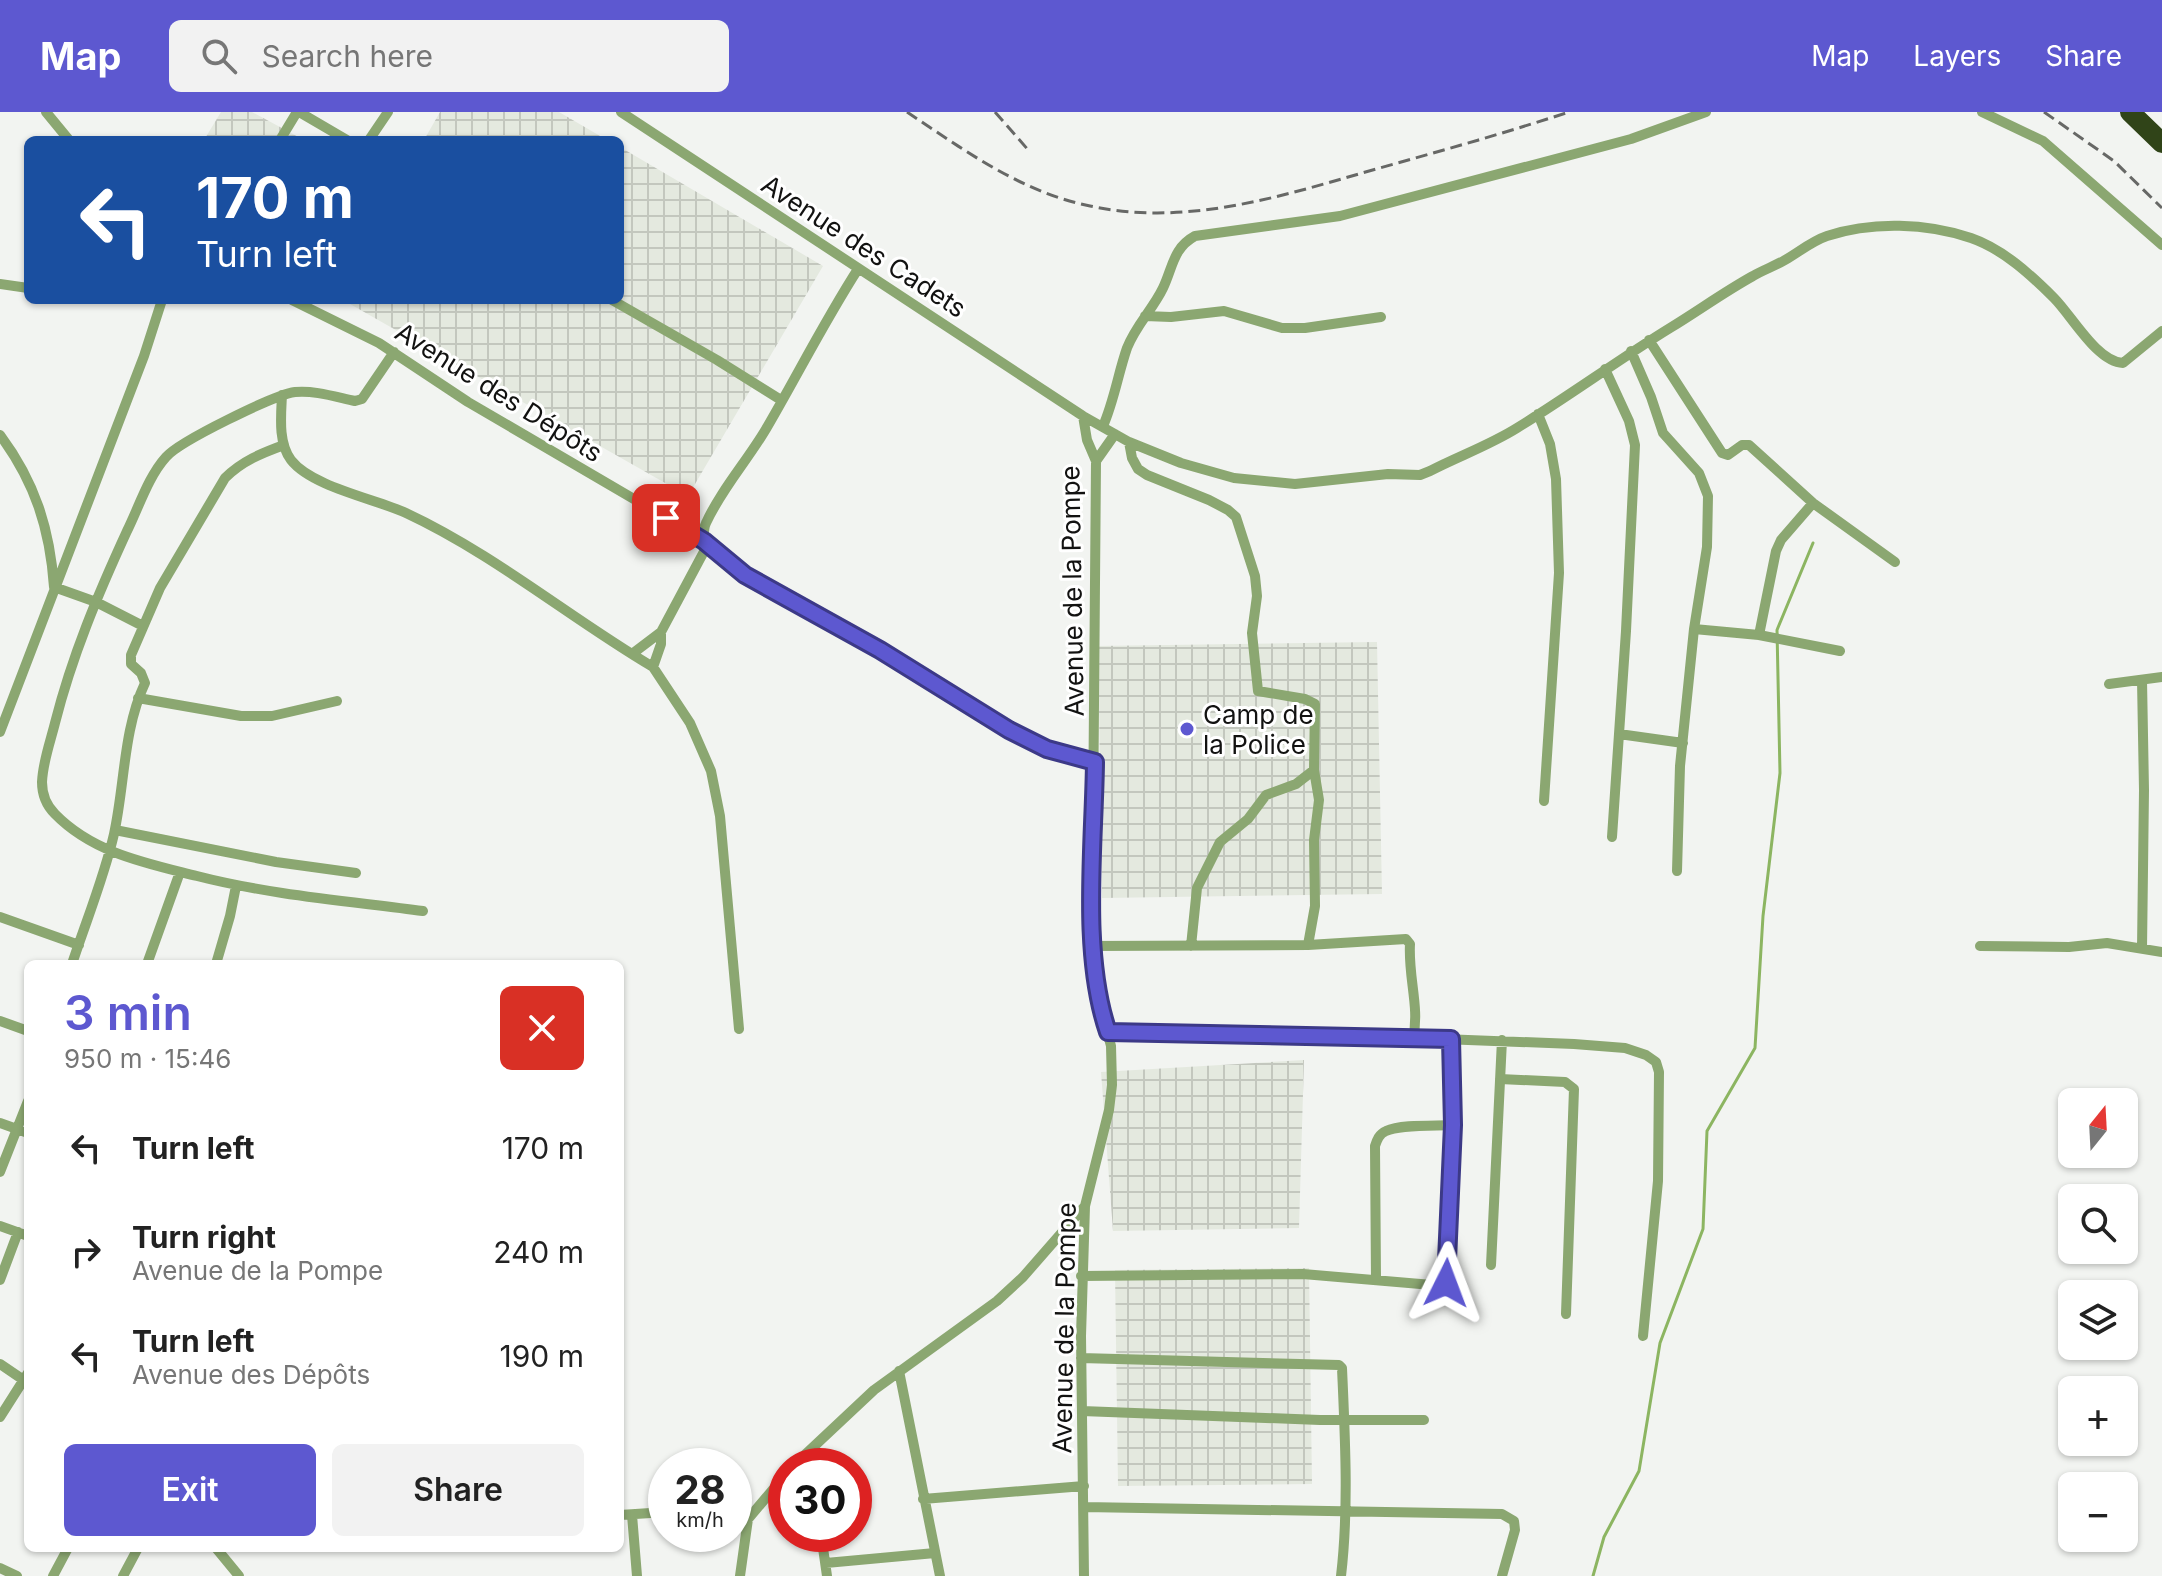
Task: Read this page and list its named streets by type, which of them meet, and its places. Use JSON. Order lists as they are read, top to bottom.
{
  "streets": {
    "street": ["Avenue des Cadets", "Avenue des Dépôts", "Avenue de la Pompe"]
  },
  "crossings": [
    ["Avenue des Cadets", "Avenue de la Pompe"],
    ["Avenue des Dépôts", "Avenue de la Pompe"]
  ],
  "places": ["Camp de la Police"],
  "north": "top",
  "page": {
    "header": "Map",
    "search": "Search here",
    "nav": ["Map", "Layers", "Share"],
    "turn": ["170 m", "Turn left"],
    "heading": ["3 min", "950 m · 15:46"],
    "map_buttons": ["+", "−"],
    "list": [
      {
        "name": "Turn left",
        "value": "170 m"
      },
      {
        "name": "Turn right",
        "note": "Avenue de la Pompe",
        "value": "240 m"
      },
      {
        "name": "Turn left",
        "note": "Avenue des Dépôts",
        "value": "190 m"
      }
    ],
    "buttons": ["Exit", "Share"],
    "speed": "28 km/h",
    "limit": "30"
  }
}
